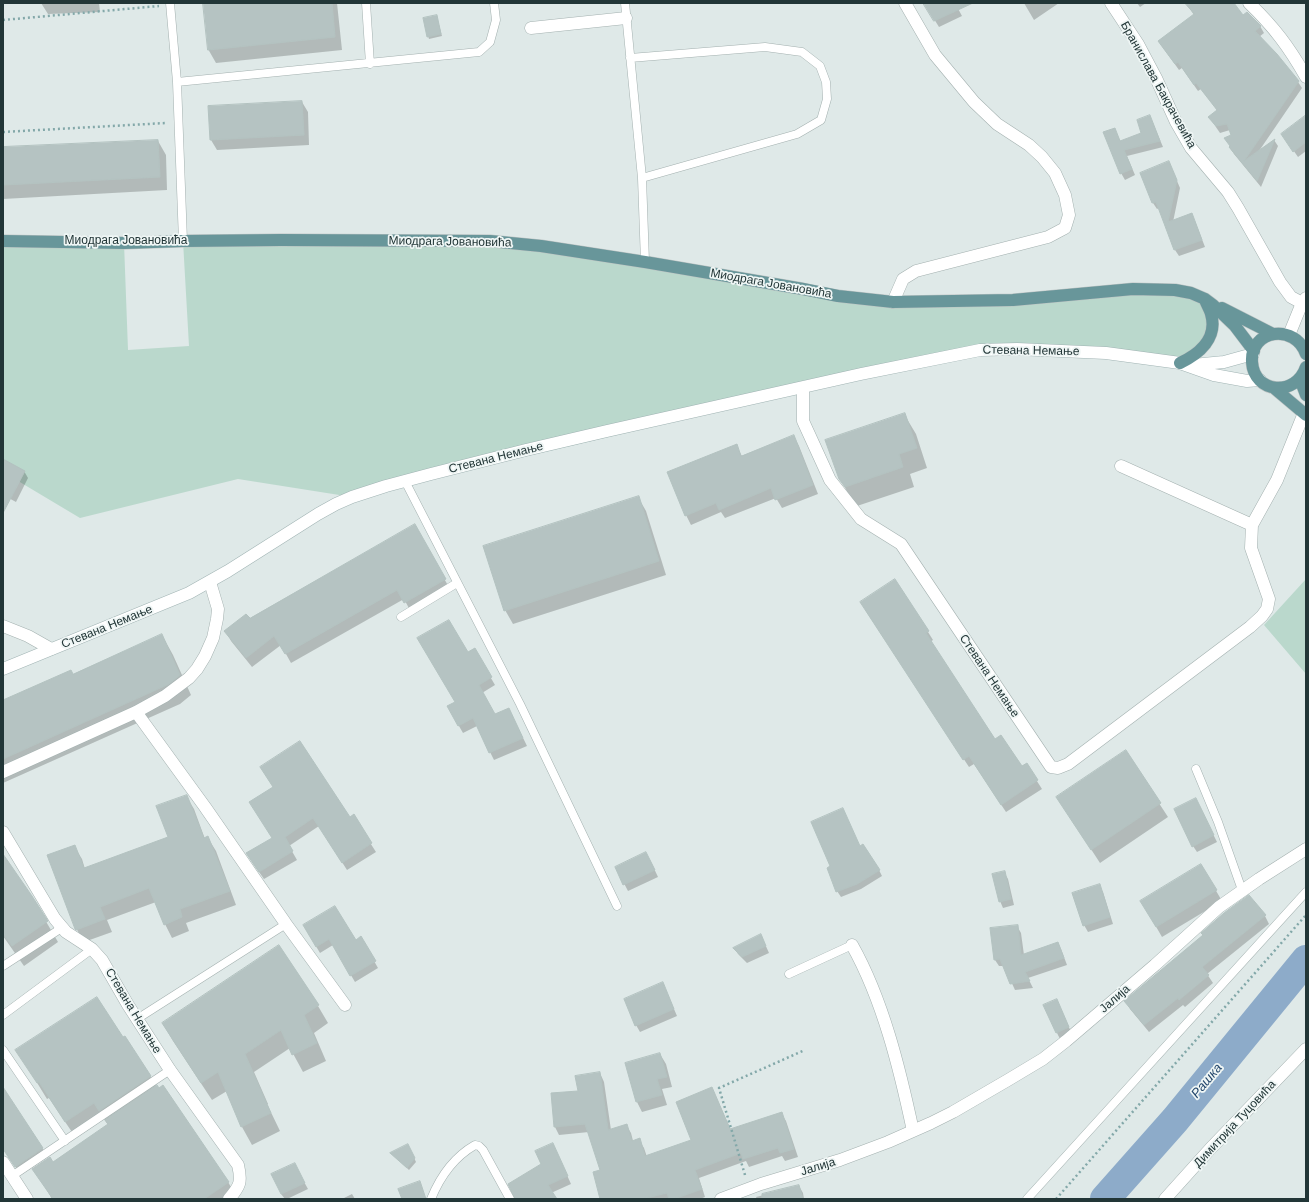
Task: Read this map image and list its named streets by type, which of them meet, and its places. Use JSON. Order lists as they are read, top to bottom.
{
  "streets": {
    "main road": ["Миодрага Јовановића"],
    "street": [
      "Бранислава Бакрачевића",
      "Стевана Немање",
      "Јалија",
      "Димитрија Туцовића"
    ]
  },
  "water": ["Рашка"]
}
